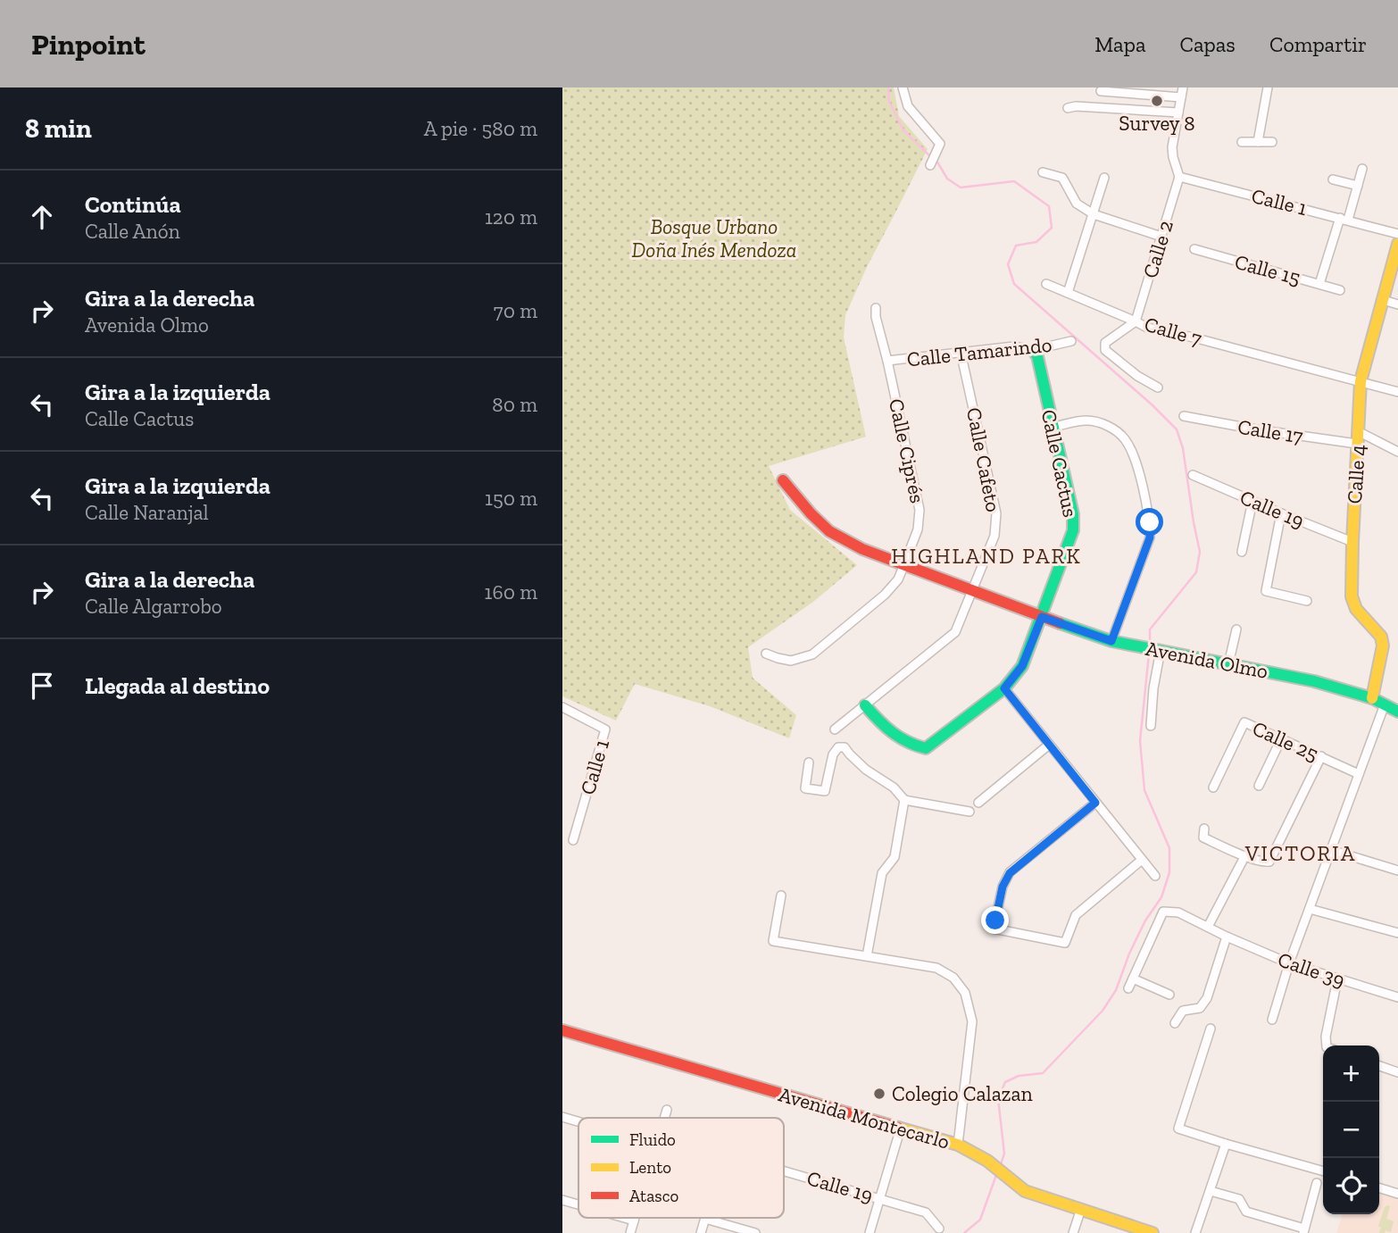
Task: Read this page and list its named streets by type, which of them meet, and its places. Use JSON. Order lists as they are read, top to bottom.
{
  "streets": {
    "street": [
      "Calle 1",
      "Calle 2",
      "Calle 15",
      "Calle 7",
      "Calle Tamarindo",
      "Calle 17",
      "Calle Ciprés",
      "Calle Cafeto",
      "Calle Cactus",
      "Calle 4",
      "Calle 19",
      "Avenida Olmo",
      "Calle 25",
      "Calle 39",
      "Avenida Montecarlo"
    ]
  },
  "crossings": [
    ["Calle 1", "Calle 2"],
    ["Calle 2", "Calle 7"],
    ["Calle 7", "Calle 4"],
    ["Calle Tamarindo", "Calle Ciprés"],
    ["Calle Tamarindo", "Calle Cafeto"],
    ["Calle Tamarindo", "Calle Cactus"],
    ["Calle 17", "Calle 4"],
    ["Calle Ciprés", "Avenida Olmo"],
    ["Calle Cafeto", "Calle Cactus"],
    ["Calle Cafeto", "Avenida Olmo"],
    ["Calle Cactus", "Avenida Olmo"],
    ["Calle 4", "Calle 19"],
    ["Calle 4", "Avenida Olmo"]
  ],
  "districts": ["HIGHLAND PARK", "VICTORIA"],
  "parks": ["Bosque Urbano Doña Inés Mendoza"],
  "places": ["Survey 8", "Colegio Calazan"],
  "legend": ["Fluido", "Lento", "Atasco"],
  "page": {
    "header": "Pinpoint",
    "nav": ["Mapa", "Capas", "Compartir"],
    "heading": ["8 min", "A pie · 580 m"],
    "list": [
      ["Continúa", "Calle Anón", "120 m"],
      ["Gira a la derecha", "Avenida Olmo", "70 m"],
      ["Gira a la izquierda", "Calle Cactus", "80 m"],
      ["Gira a la izquierda", "Calle Naranjal", "150 m"],
      ["Gira a la derecha", "Calle Algarrobo", "160 m"],
      "Llegada al destino"
    ],
    "map_buttons": ["+", "−"]
  }
}
